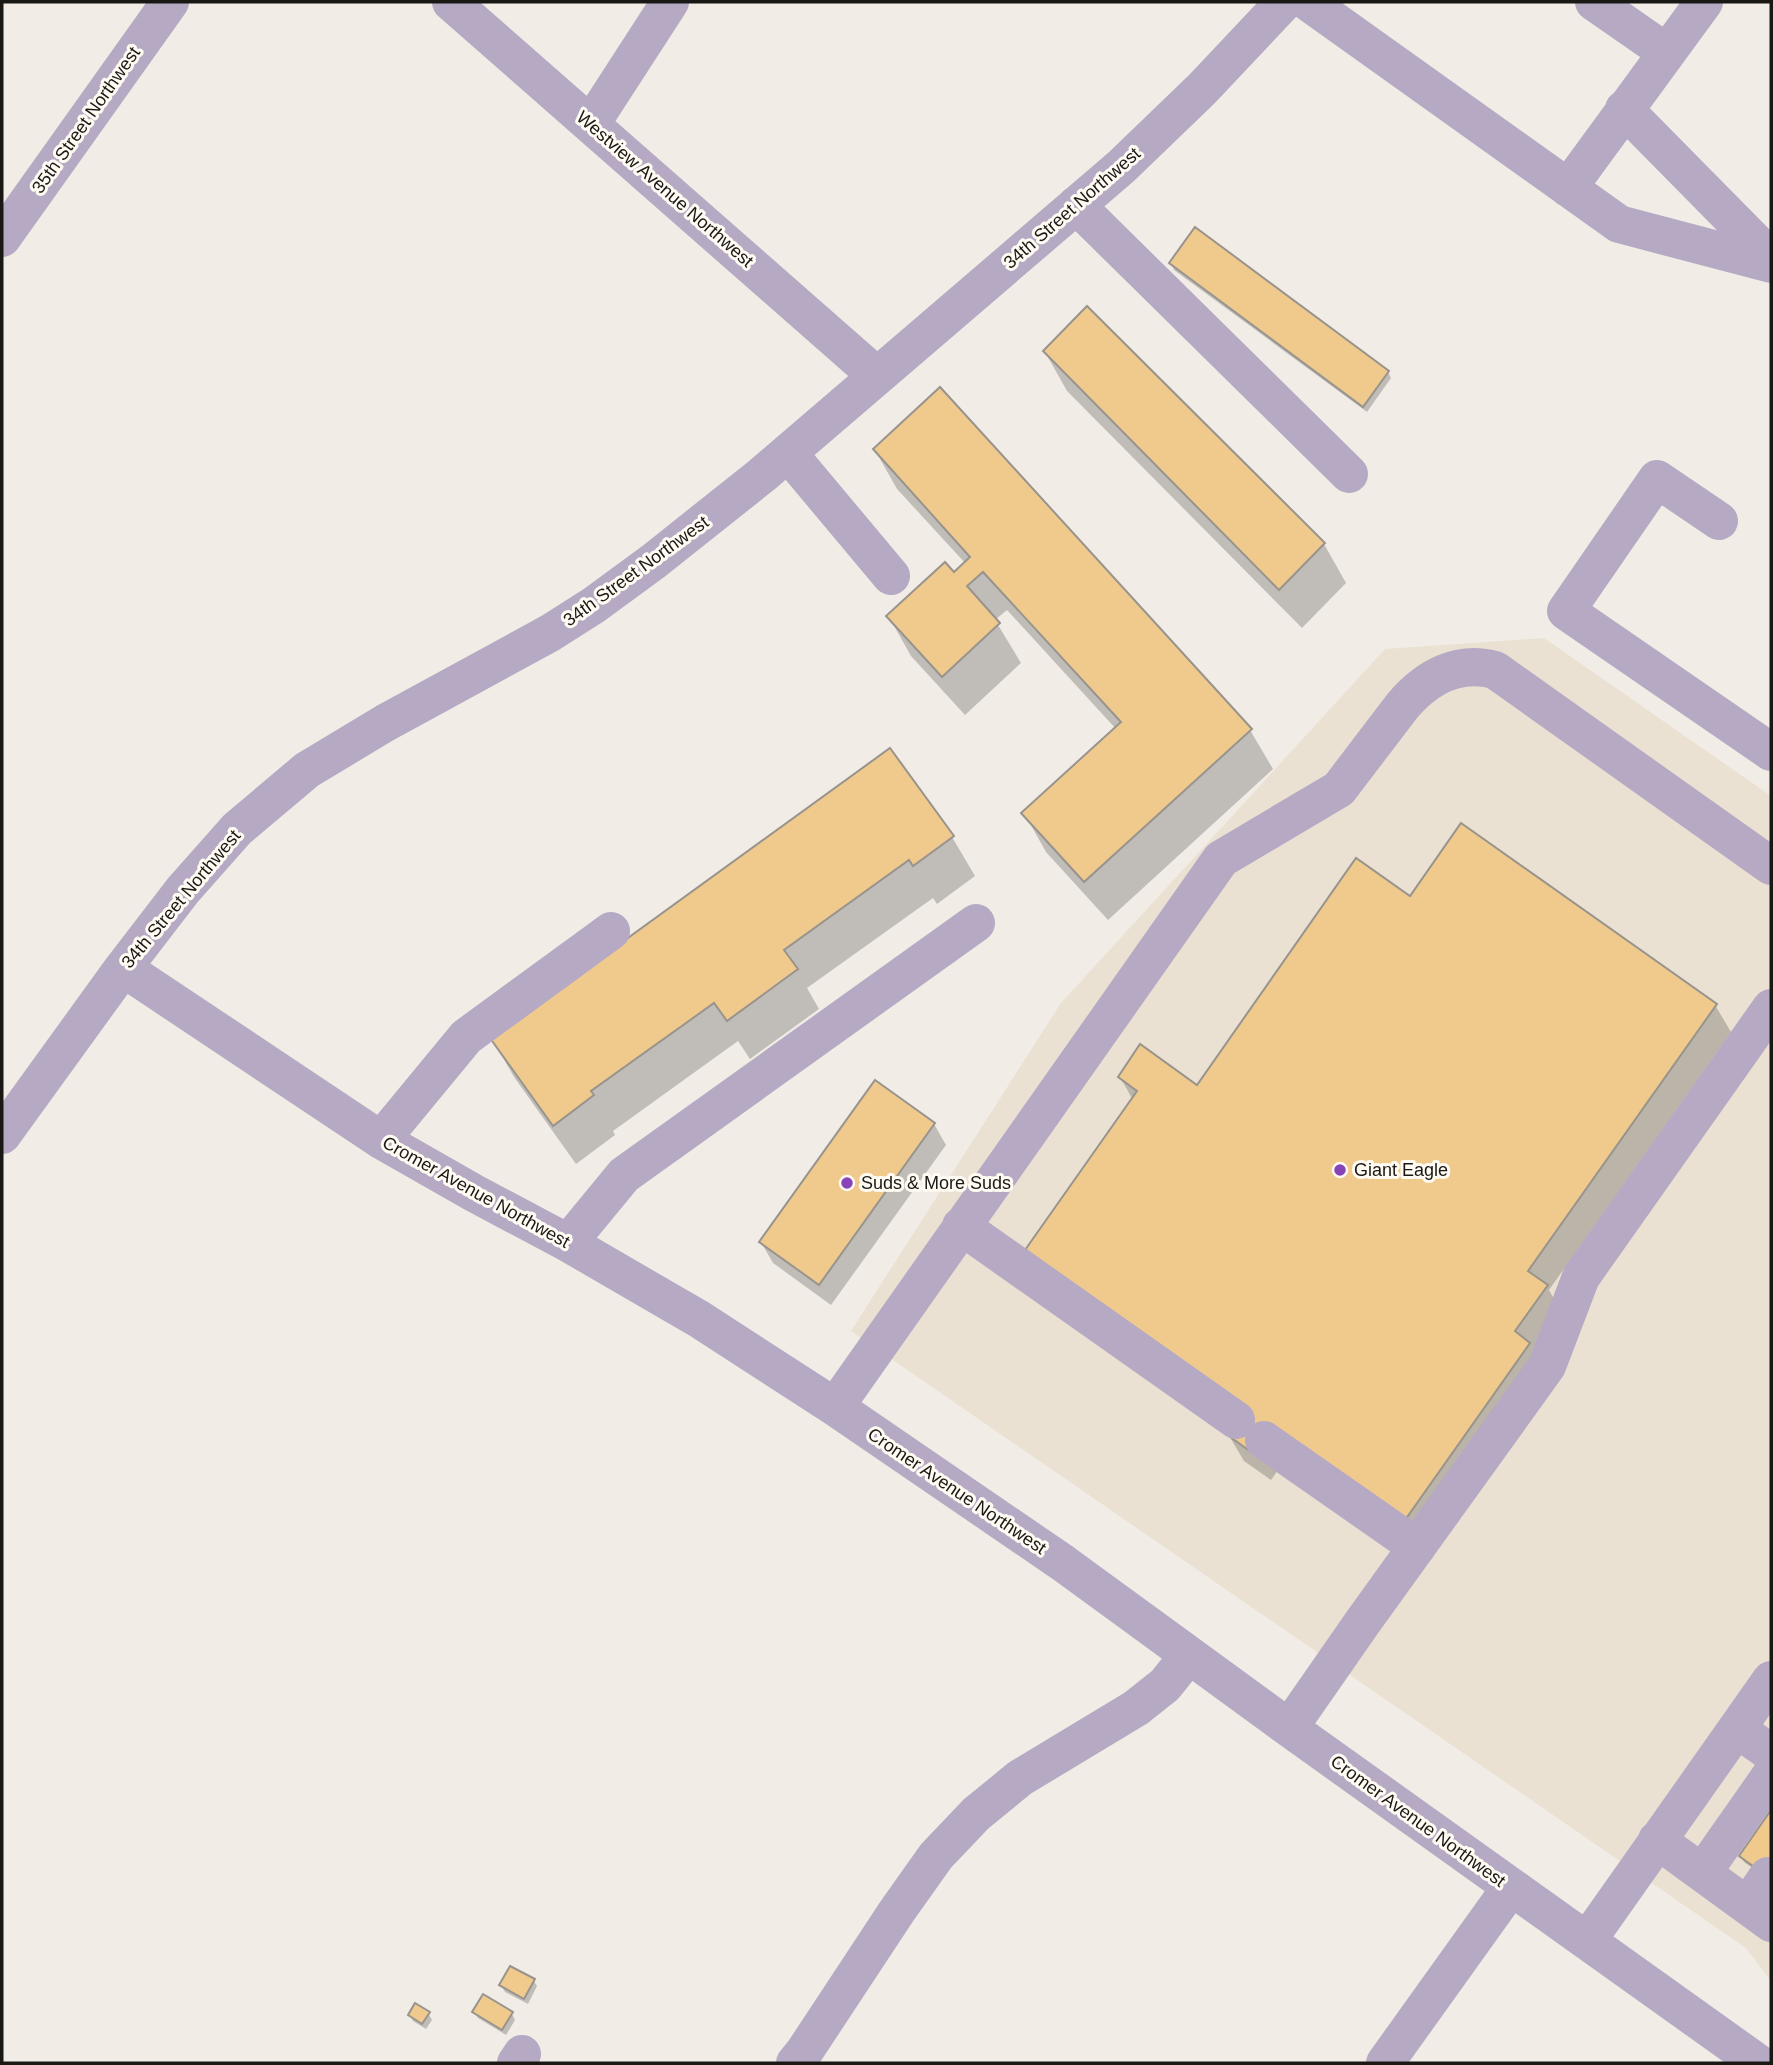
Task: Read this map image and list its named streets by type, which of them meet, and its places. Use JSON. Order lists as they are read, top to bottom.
{
  "streets": {
    "street": [
      "35th Street Northwest",
      "Westview Avenue Northwest",
      "34th Street Northwest",
      "Cromer Avenue Northwest"
    ]
  },
  "crossings": [
    ["Westview Avenue Northwest", "34th Street Northwest"],
    ["34th Street Northwest", "Cromer Avenue Northwest"]
  ],
  "places": ["Giant Eagle", "Suds & More Suds"]
}
